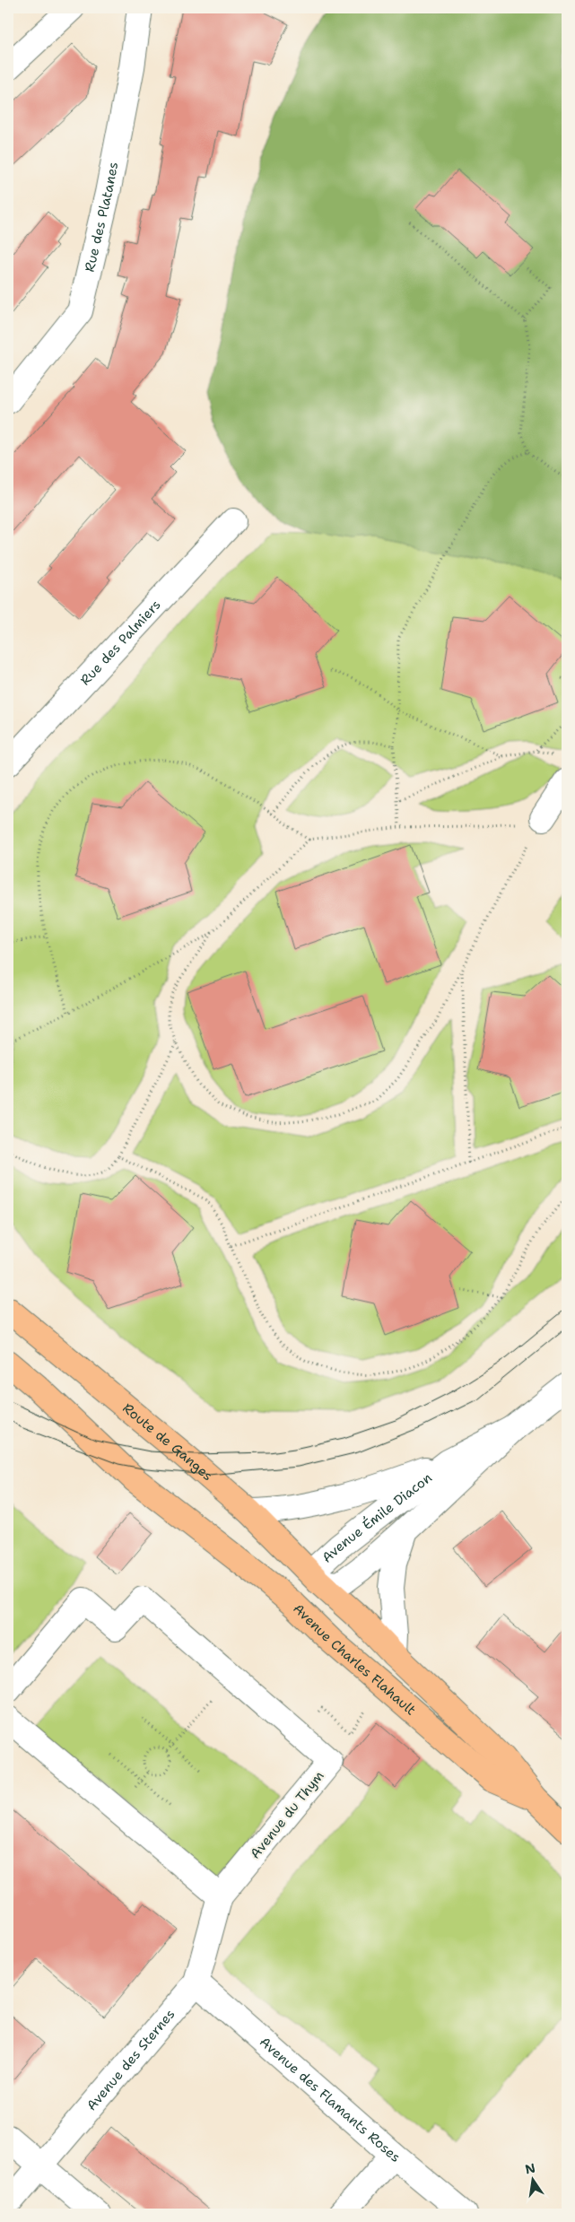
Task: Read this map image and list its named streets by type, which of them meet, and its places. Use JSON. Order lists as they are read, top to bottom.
{
  "streets": {
    "main road": ["Route de Ganges", "Avenue Charles Flahault"],
    "street": [
      "Rue des Platanes",
      "Rue des Palmiers",
      "Avenue Émile Diacon",
      "Avenue du Thym",
      "Avenue des Sternes",
      "Avenue des Flamants Roses"
    ]
  },
  "crossings": [
    ["Route de Ganges", "Avenue Émile Diacon"],
    ["Route de Ganges", "Avenue Charles Flahault"],
    ["Avenue Émile Diacon", "Avenue Charles Flahault"],
    ["Avenue du Thym", "Avenue des Sternes"],
    ["Avenue des Sternes", "Avenue des Flamants Roses"]
  ],
  "north": "top"
}
